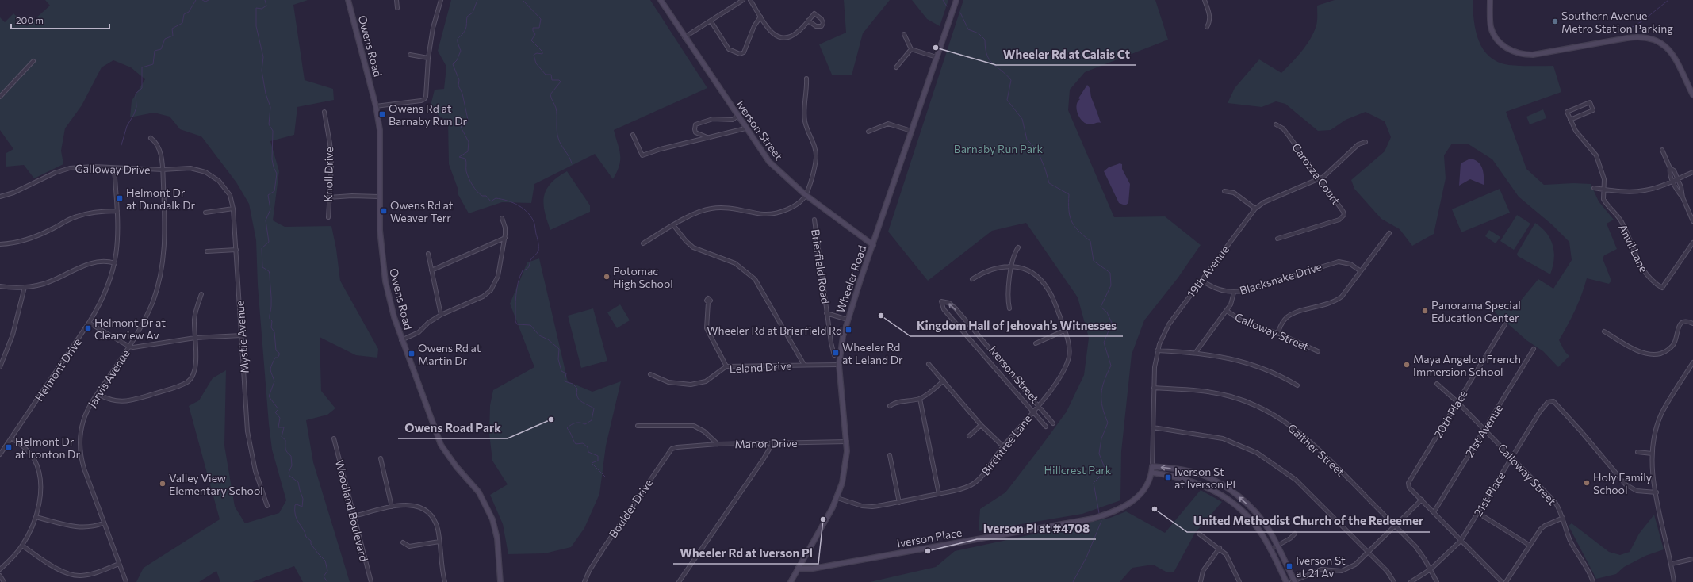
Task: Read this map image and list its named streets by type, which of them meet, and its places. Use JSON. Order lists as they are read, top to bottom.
{
  "streets": {
    "main road": [
      "Owens Road",
      "Iverson Street",
      "Wheeler Road",
      "Iverson Place"
    ],
    "street": [
      "Galloway Drive",
      "Carozza Court",
      "Knoll Drive",
      "Anvil Lane",
      "Brierfield Road",
      "19th Avenue",
      "Blacksnake Drive",
      "Calloway Street",
      "Mystic Avenue",
      "Leland Drive",
      "Helmont Drive",
      "Jarvis Avenue",
      "20th Place",
      "21st Avenue",
      "Manor Drive",
      "Birchtree Lane",
      "Gaither Street",
      "21st Place",
      "Boulder Drive",
      "Woodland Boulevard"
    ]
  },
  "crossings": [
    ["Iverson Street", "Wheeler Road"],
    ["Iverson Street", "Birchtree Lane"],
    ["Galloway Drive", "Mystic Avenue"],
    ["Galloway Drive", "Helmont Drive"],
    ["Galloway Drive", "Jarvis Avenue"],
    ["Carozza Court", "19th Avenue"],
    ["Brierfield Road", "Wheeler Road"],
    ["19th Avenue", "Blacksnake Drive"],
    ["19th Avenue", "Gaither Street"],
    ["19th Avenue", "Iverson Place"],
    ["Wheeler Road", "Leland Drive"],
    ["Wheeler Road", "Manor Drive"],
    ["Wheeler Road", "Birchtree Lane"],
    ["Wheeler Road", "Iverson Place"],
    ["Calloway Street", "20th Place"],
    ["Calloway Street", "21st Avenue"],
    ["Calloway Street", "21st Place"],
    ["Manor Drive", "Boulder Drive"],
    ["Gaither Street", "21st Place"]
  ],
  "parks": ["Barnaby Run Park", "Hillcrest Park"],
  "places": {
    "other": [
      "Southern Avenue Metro Station Parking",
      "Wheeler Rd at Calais Ct",
      "Potomac High School",
      "Panorama Special Education Center",
      "Kingdom Hall of Jehovah’s Witnesses",
      "Maya Angelou French Immersion School",
      "Owens Road Park",
      "Holy Family School",
      "Valley View Elementary School",
      "United Methodist Church of the Redeemer",
      "Wheeler Rd at Iverson Pl",
      "Iverson Pl at #4708"
    ],
    "transit": [
      "Owens Rd at Barnaby Run Dr",
      "Helmont Dr at Dundalk Dr",
      "Owens Rd at Weaver Terr",
      "Helmont Dr at Clearview Av",
      "Wheeler Rd at Brierfield Rd",
      "Wheeler Rd at Leland Dr",
      "Owens Rd at Martin Dr",
      "Helmont Dr at Ironton Dr",
      "Iverson St at Iverson Pl",
      "Iverson St at 21 Av"
    ]
  },
  "scale_bar": "200 m"
}
